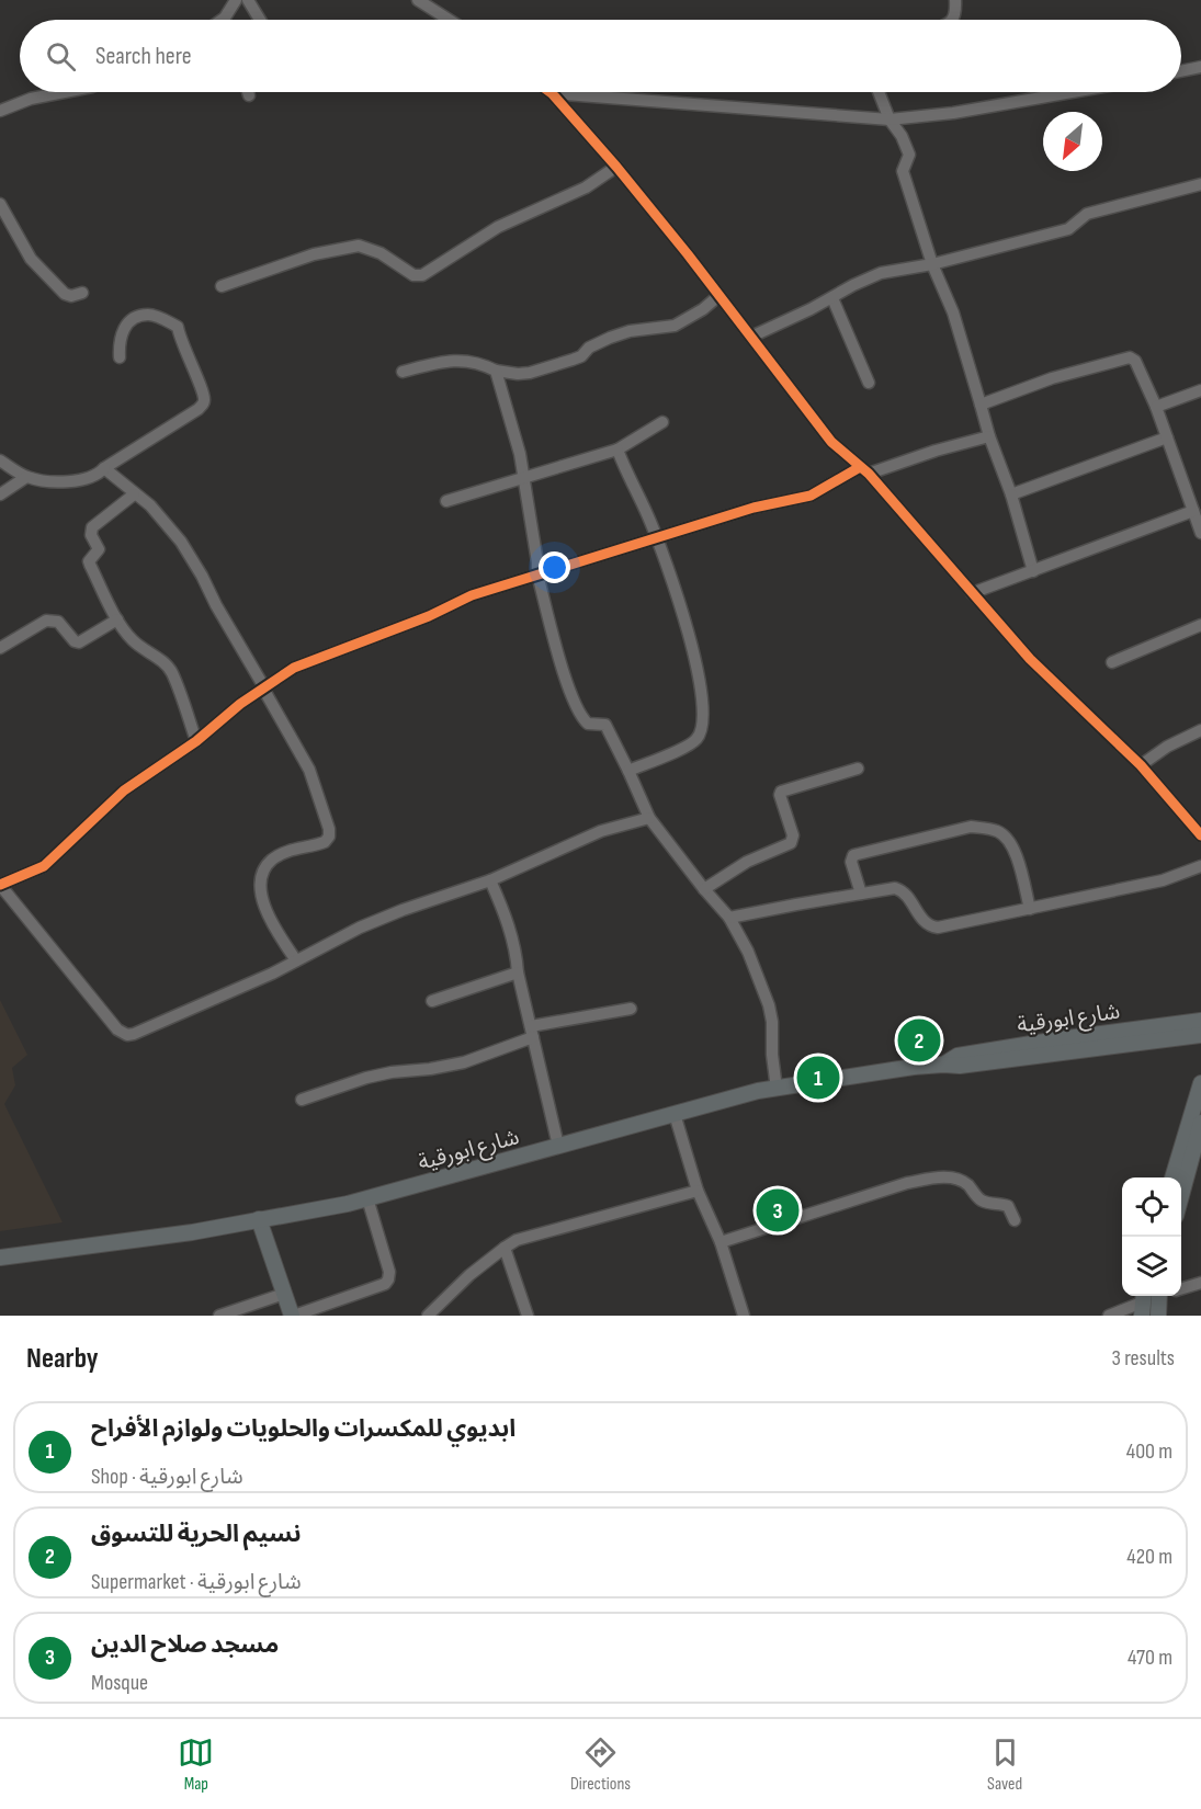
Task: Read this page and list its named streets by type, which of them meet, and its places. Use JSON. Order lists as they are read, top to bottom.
{
  "streets": {
    "main road": ["شارع ابورقية"]
  },
  "north": "bottom left",
  "page": {
    "search": "Search here",
    "pins": ["2", "1", "3"],
    "heading": ["Nearby", "3 results"],
    "list": [
      {
        "mark": "1",
        "name": "ابديوي للمكسرات والحلويات ولوازم الأفراح",
        "note": "Shop · شارع ابورقية",
        "value": "400 m"
      },
      {
        "mark": "2",
        "name": "نسيم الحرية للتسوق",
        "note": "Supermarket · شارع ابورقية",
        "value": "420 m"
      },
      {
        "mark": "3",
        "name": "مسجد صلاح الدين",
        "note": "Mosque",
        "value": "470 m"
      }
    ],
    "nav": ["Map", "Directions", "Saved"]
  }
}
